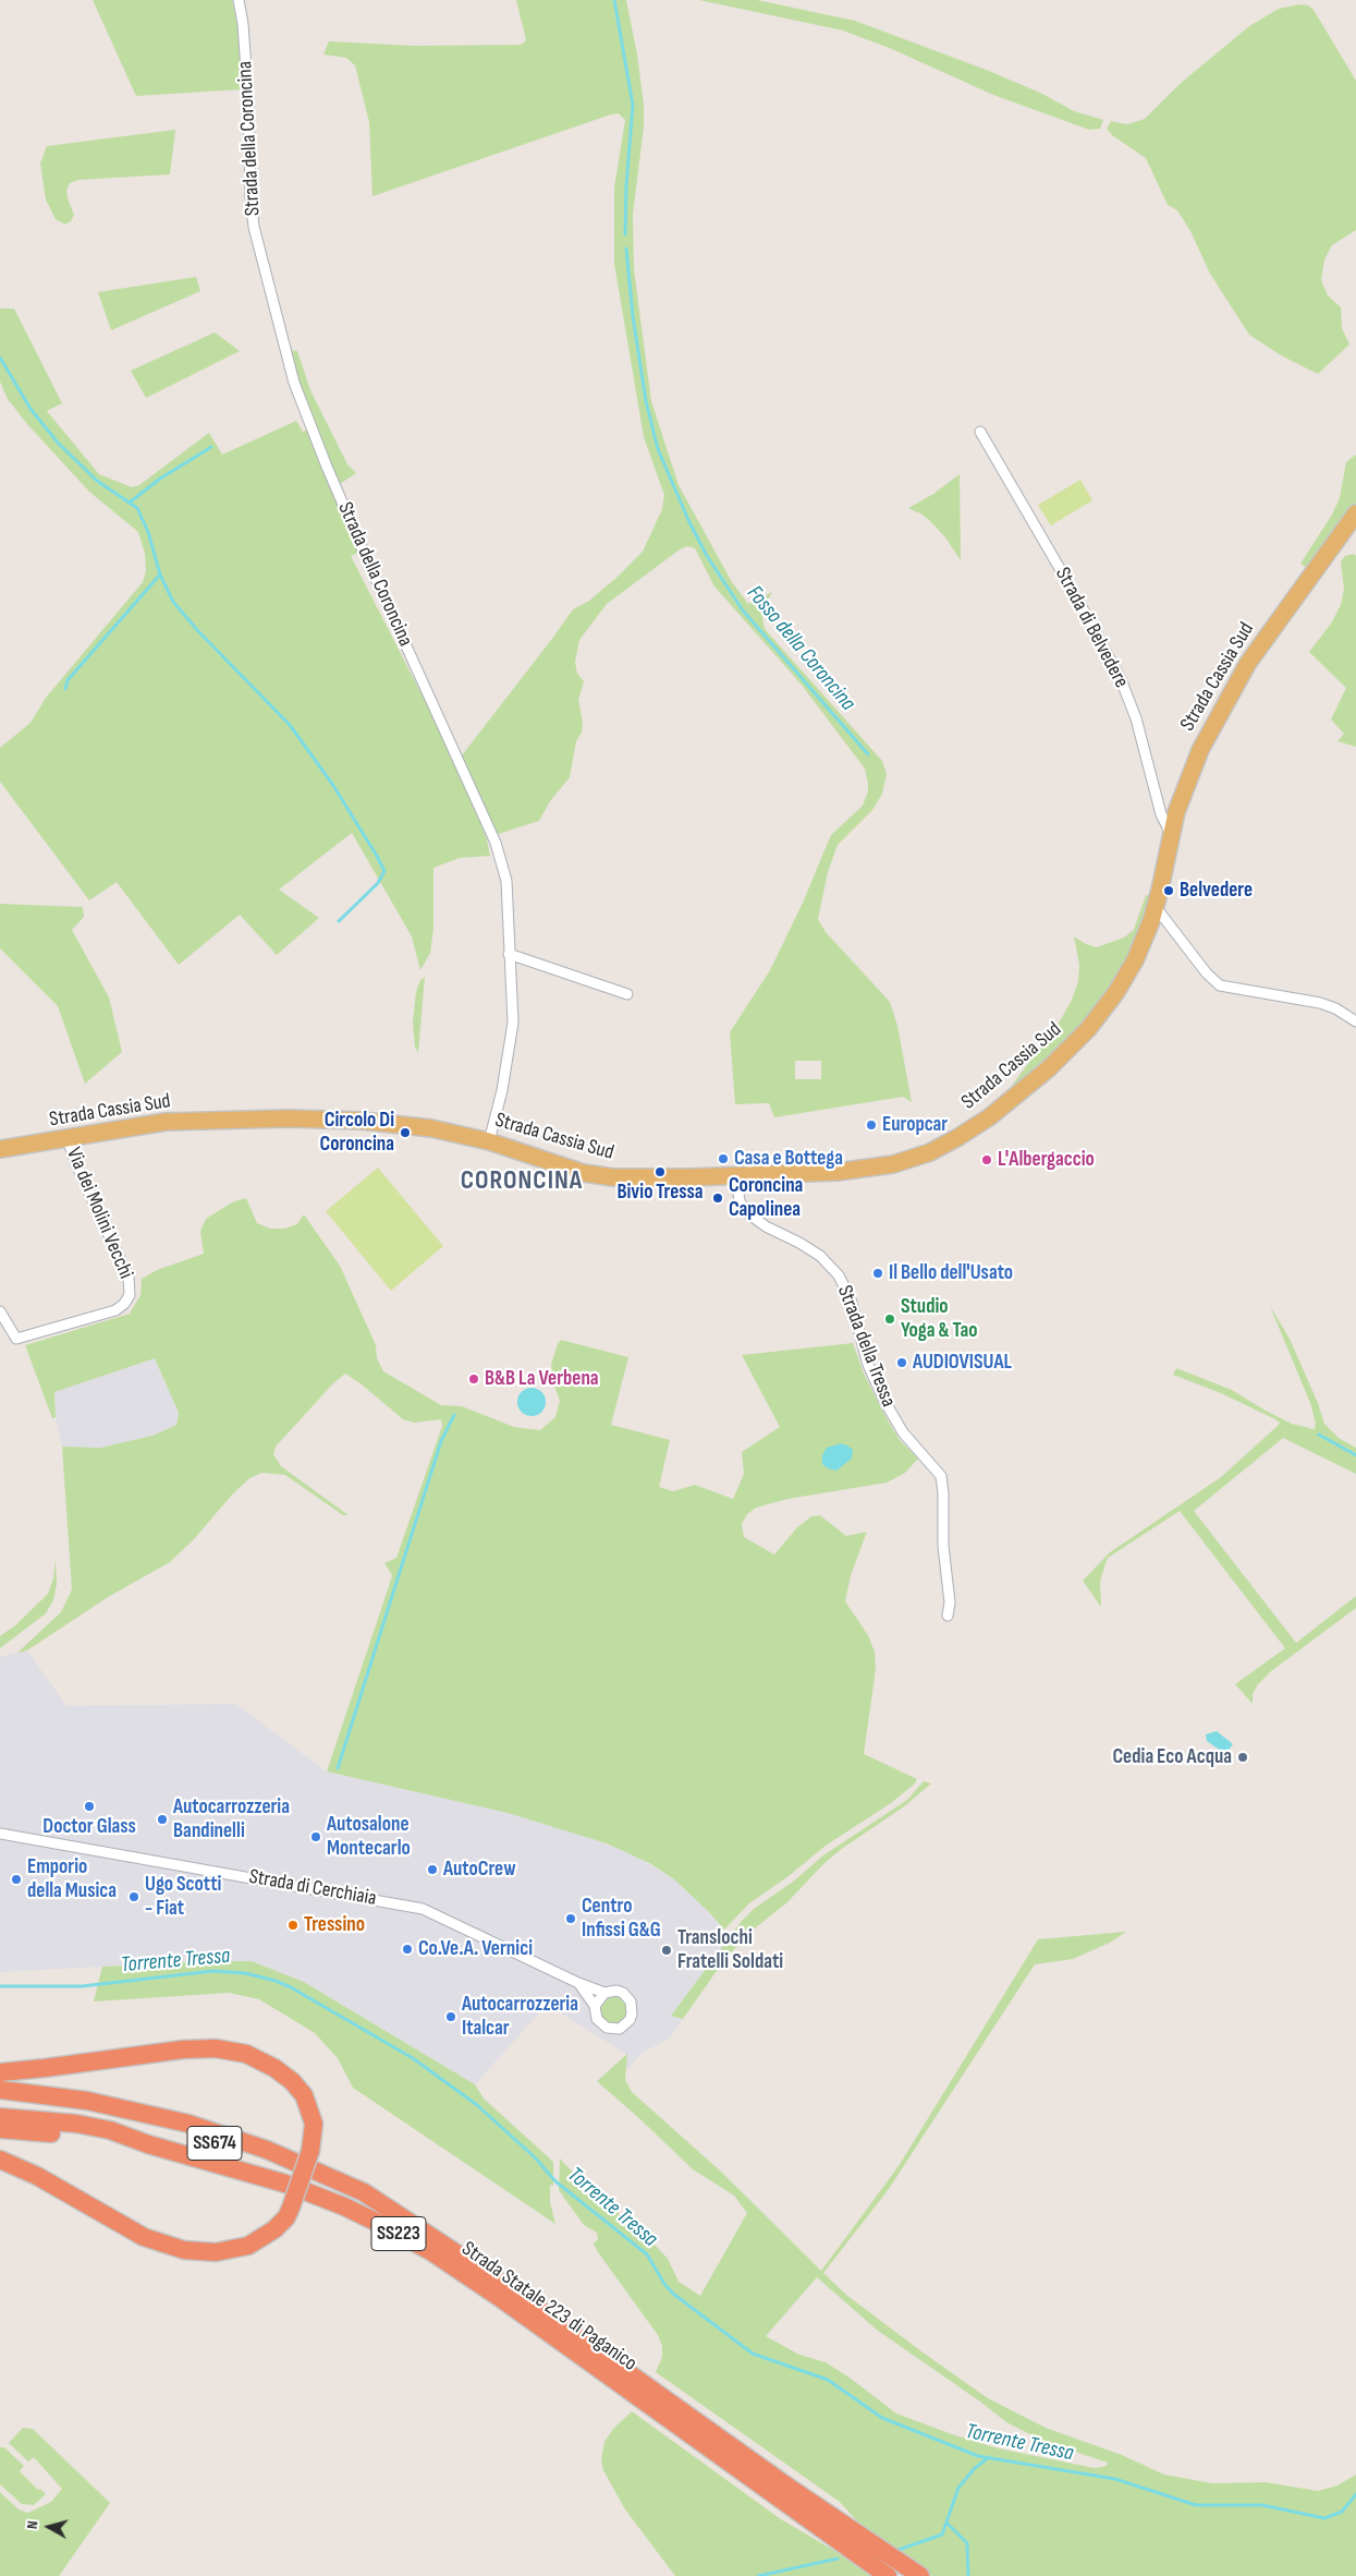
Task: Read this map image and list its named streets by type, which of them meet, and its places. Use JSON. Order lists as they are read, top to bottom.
{
  "streets": {
    "highway": ["SS674", "SS223", "Strada Statale 223 di Paganico"],
    "main road": ["Strada Cassia Sud"],
    "street": [
      "Strada della Coroncina",
      "Strada di Belvedere",
      "Via dei Molini Vecchi",
      "Strada della Tressa",
      "Strada di Cerchiaia"
    ]
  },
  "crossings": [
    ["Strada della Coroncina", "Strada Cassia Sud"],
    ["Strada di Belvedere", "Strada Cassia Sud"],
    ["Strada Cassia Sud", "Via dei Molini Vecchi"],
    ["Strada Cassia Sud", "Strada della Tressa"],
    ["SS674", "SS223"],
    ["SS674", "Strada Statale 223 di Paganico"],
    ["SS223", "Strada Statale 223 di Paganico"]
  ],
  "districts": ["CORONCINA"],
  "water": ["Fosso della Coroncina", "Torrente Tressa"],
  "places": [
    "Belvedere",
    "Europcar",
    "Circolo Di Coroncina",
    "Casa e Bottega",
    "L'Albergaccio",
    "Bivio Tressa",
    "Coroncina Capolinea",
    "Il Bello dell'Usato",
    "Studio Yoga & Tao",
    "AUDIOVISUAL",
    "B&B La Verbena",
    "Cedia Eco Acqua",
    "Doctor Glass",
    "Autocarrozzeria Bandinelli",
    "Autosalone Montecarlo",
    "AutoCrew",
    "Emporio della Musica",
    "Ugo Scotti - Fiat",
    "Centro Infissi G&G",
    "Tressino",
    "Co.Ve.A. Vernici",
    "Translochi Fratelli Soldati",
    "Autocarrozzeria Italcar"
  ],
  "north": "left"
}
